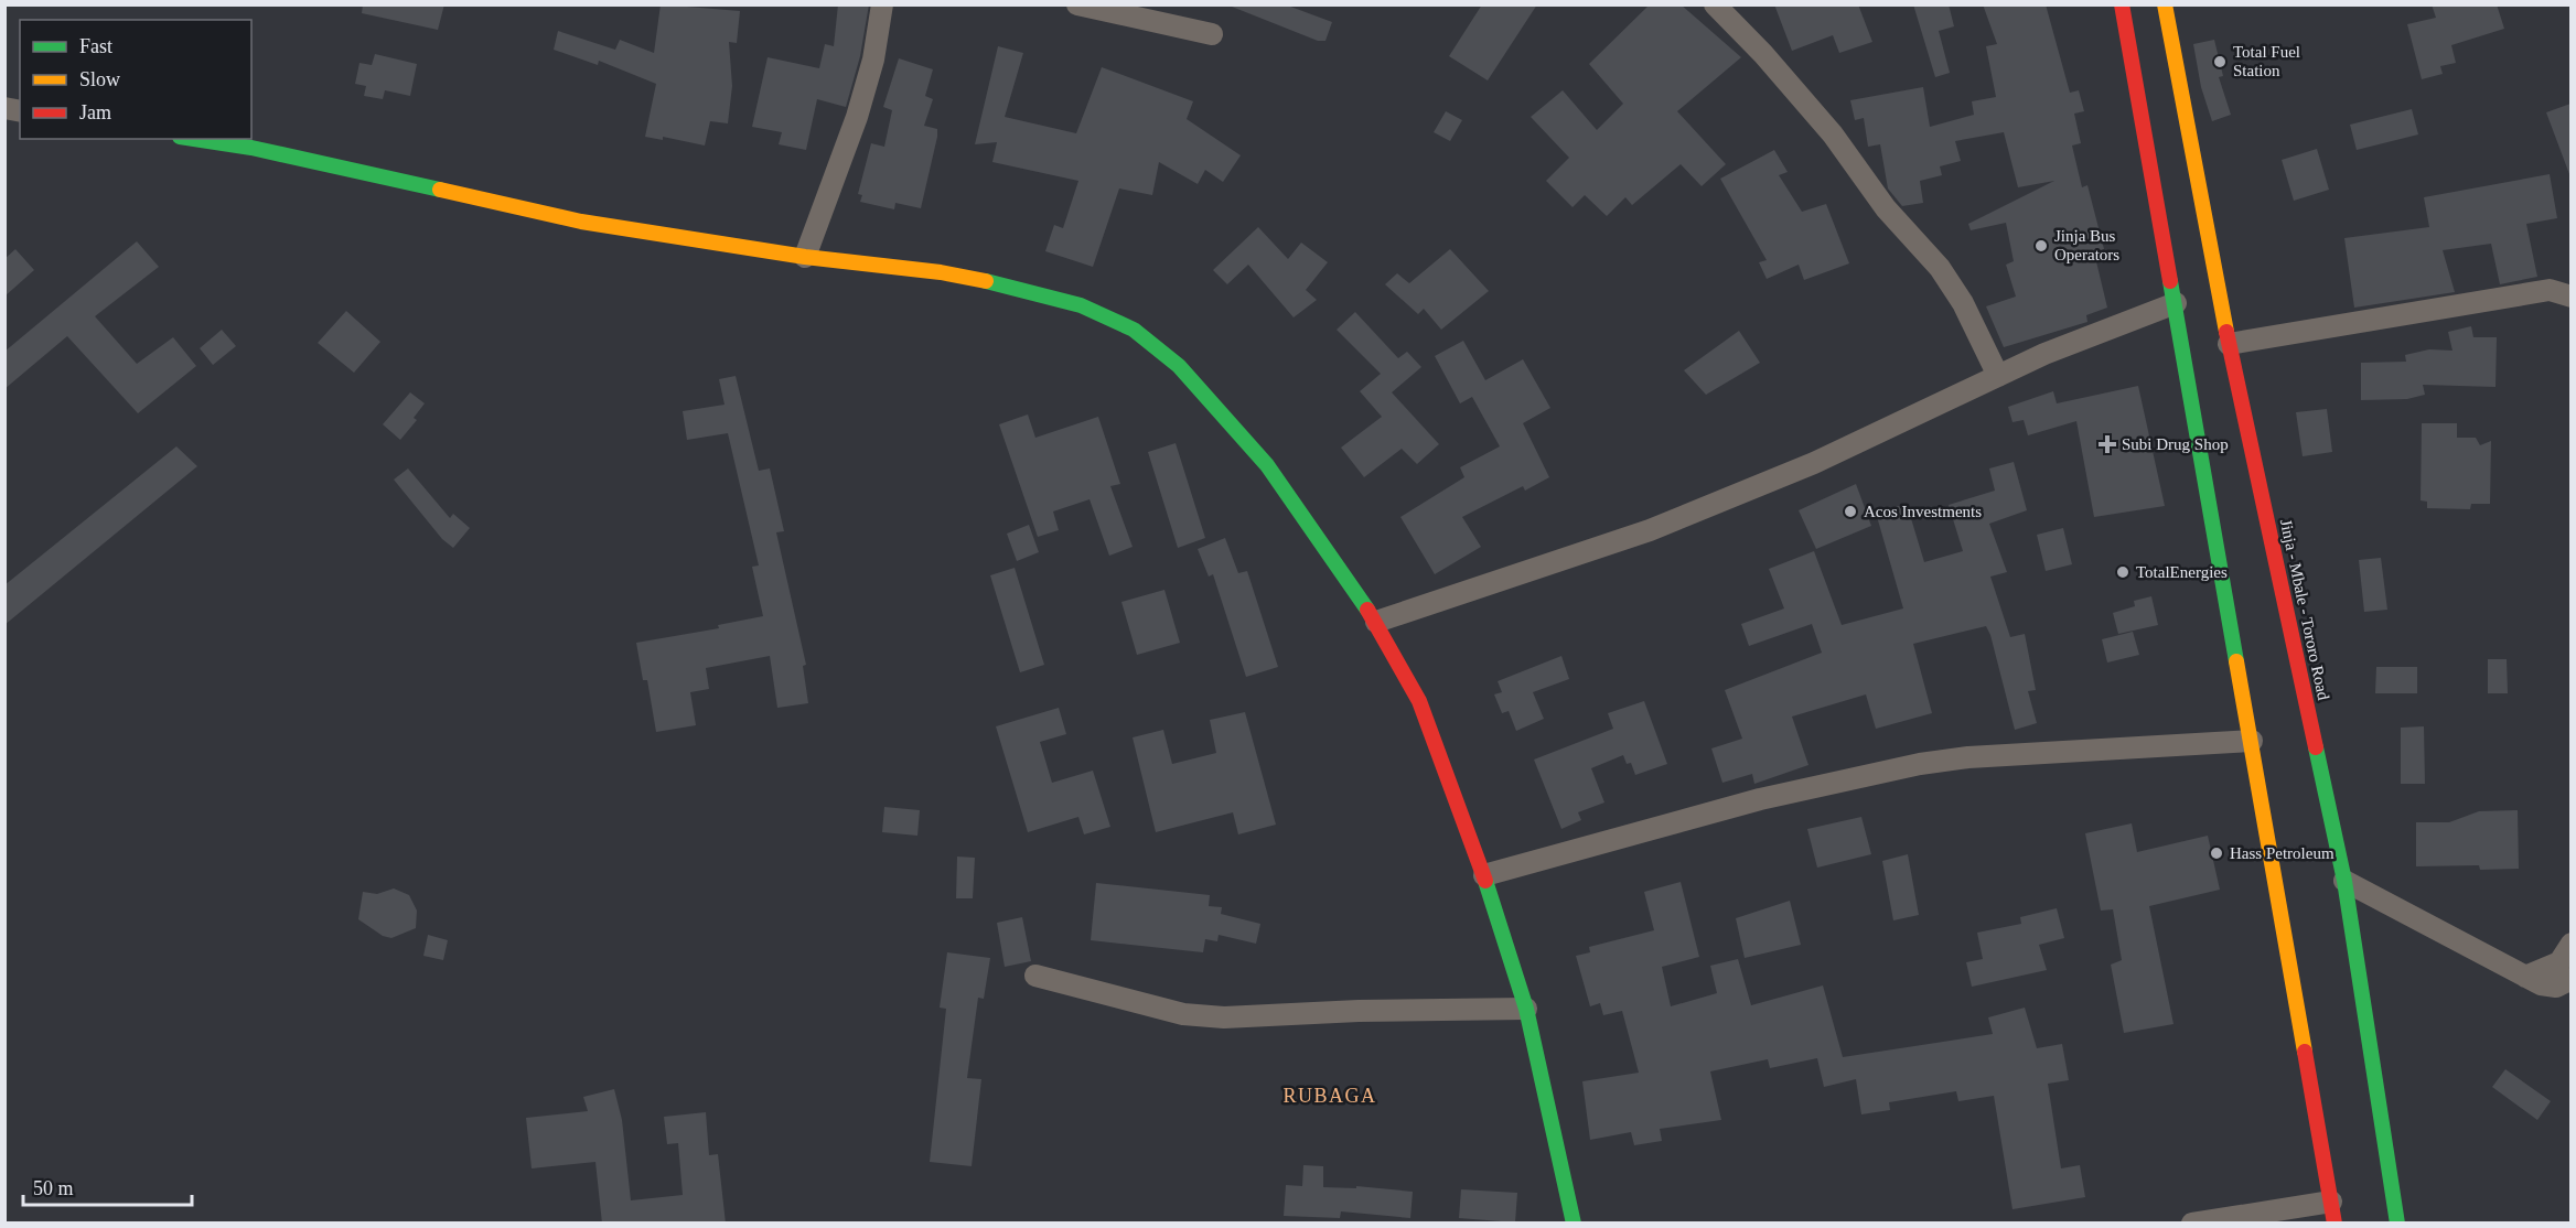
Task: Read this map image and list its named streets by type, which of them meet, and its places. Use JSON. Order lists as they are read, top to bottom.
{
  "streets": {
    "main road": ["Jinja - Mbale - Tororo Road"]
  },
  "districts": ["RUBAGA"],
  "places": {
    "other": [
      "Total Fuel Station",
      "Jinja Bus Operators",
      "Acos Investments",
      "TotalEnergies",
      "Hass Petroleum"
    ],
    "health": ["Subi Drug Shop"]
  },
  "legend": ["Fast", "Slow", "Jam"],
  "scale_bar": "50 m"
}
